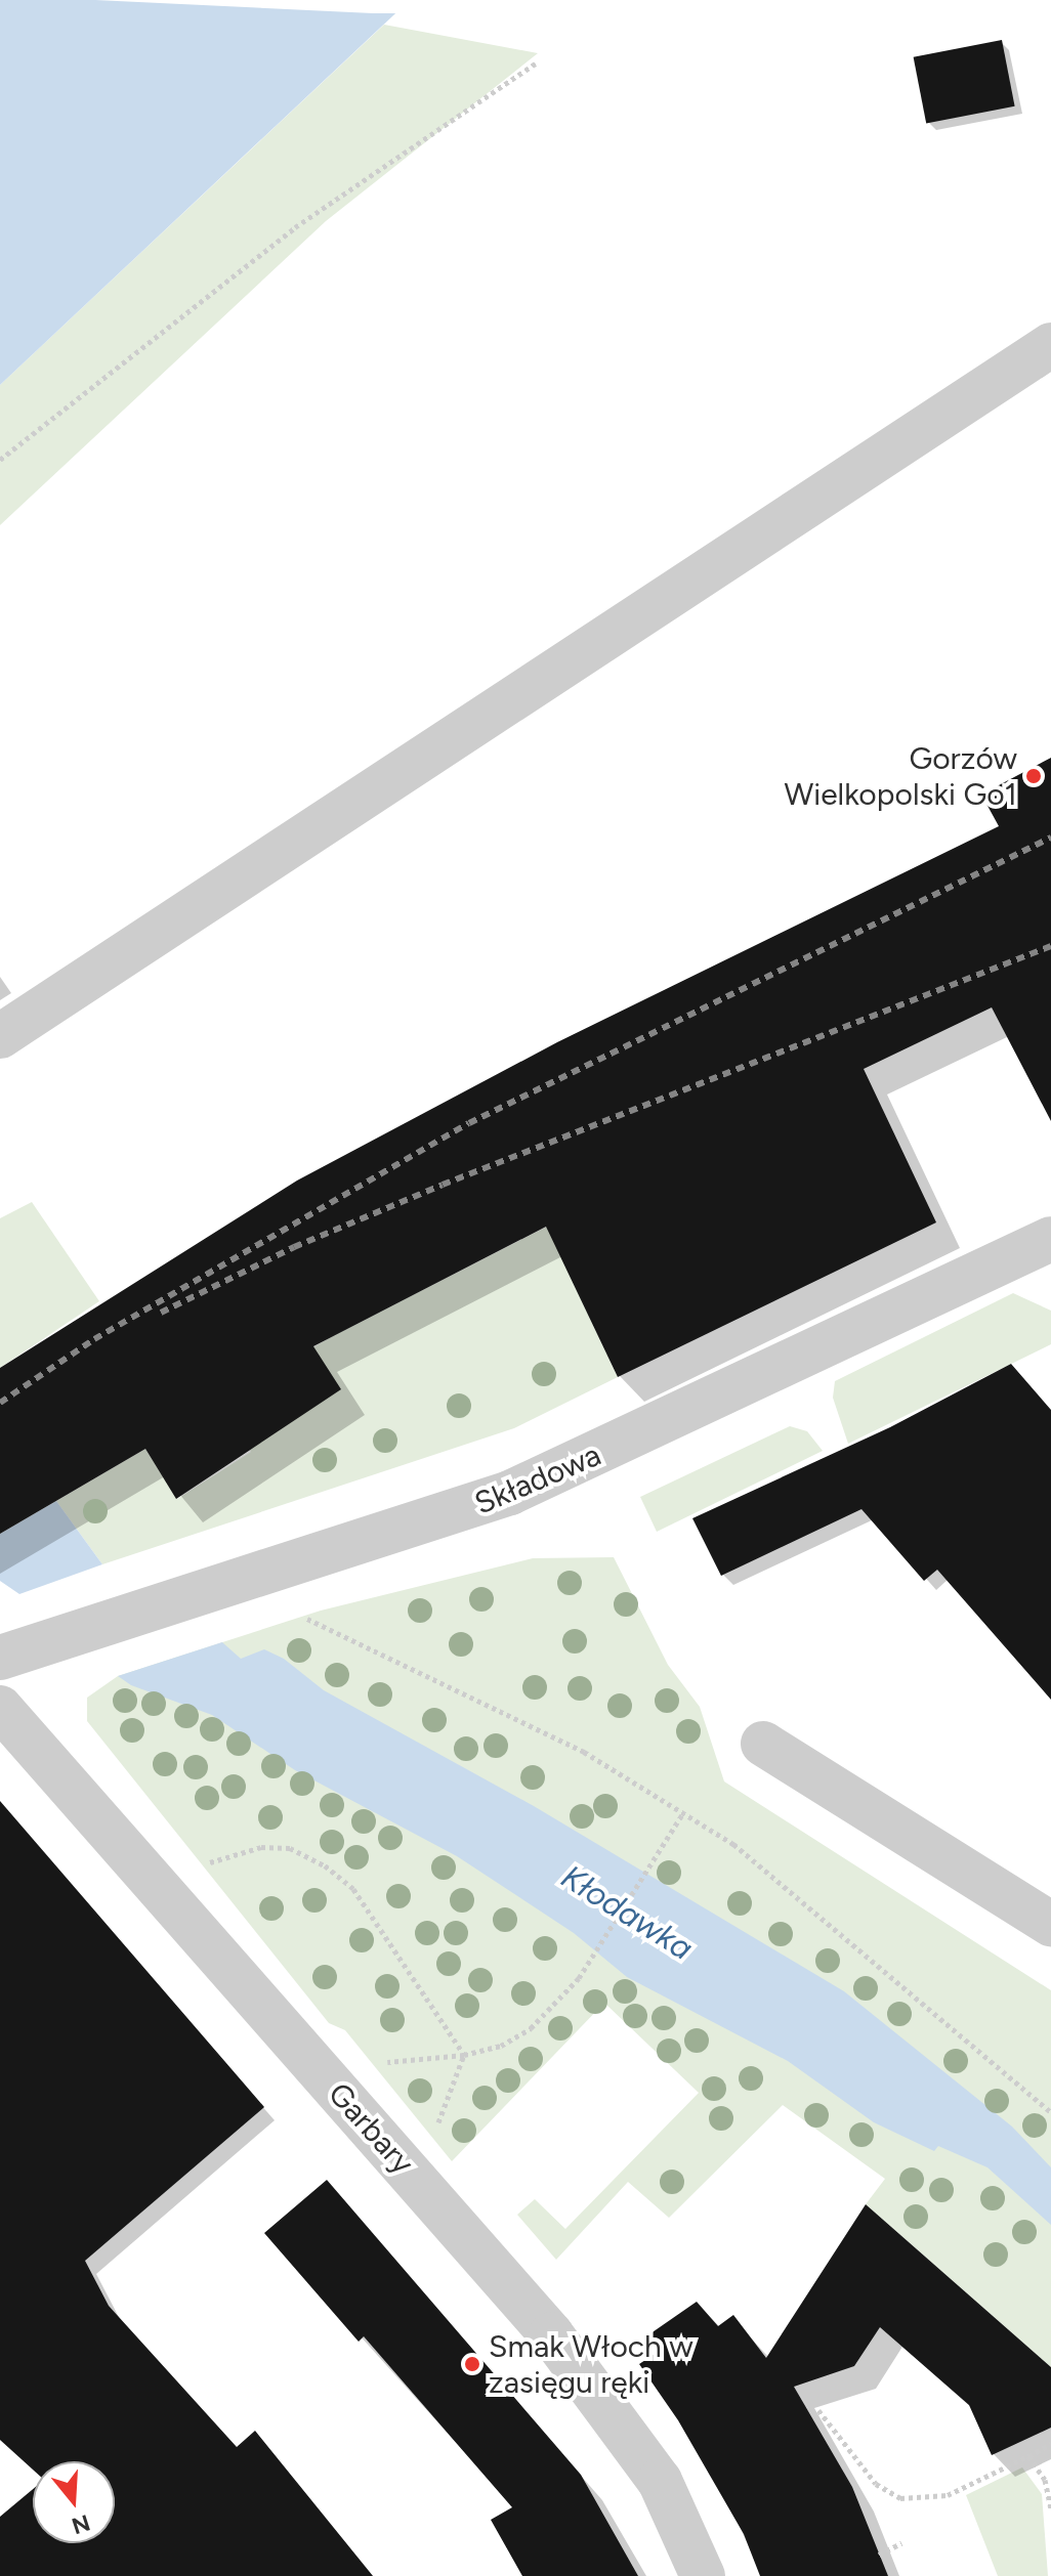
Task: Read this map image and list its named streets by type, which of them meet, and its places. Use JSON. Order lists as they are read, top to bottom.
{
  "streets": {
    "street": ["Składowa", "Garbary"]
  },
  "water": ["Kłodawka"],
  "places": ["Gorzów Wielkopolski Go1", "Smak Włoch w zasięgu ręki"],
  "north": "bottom"
}
